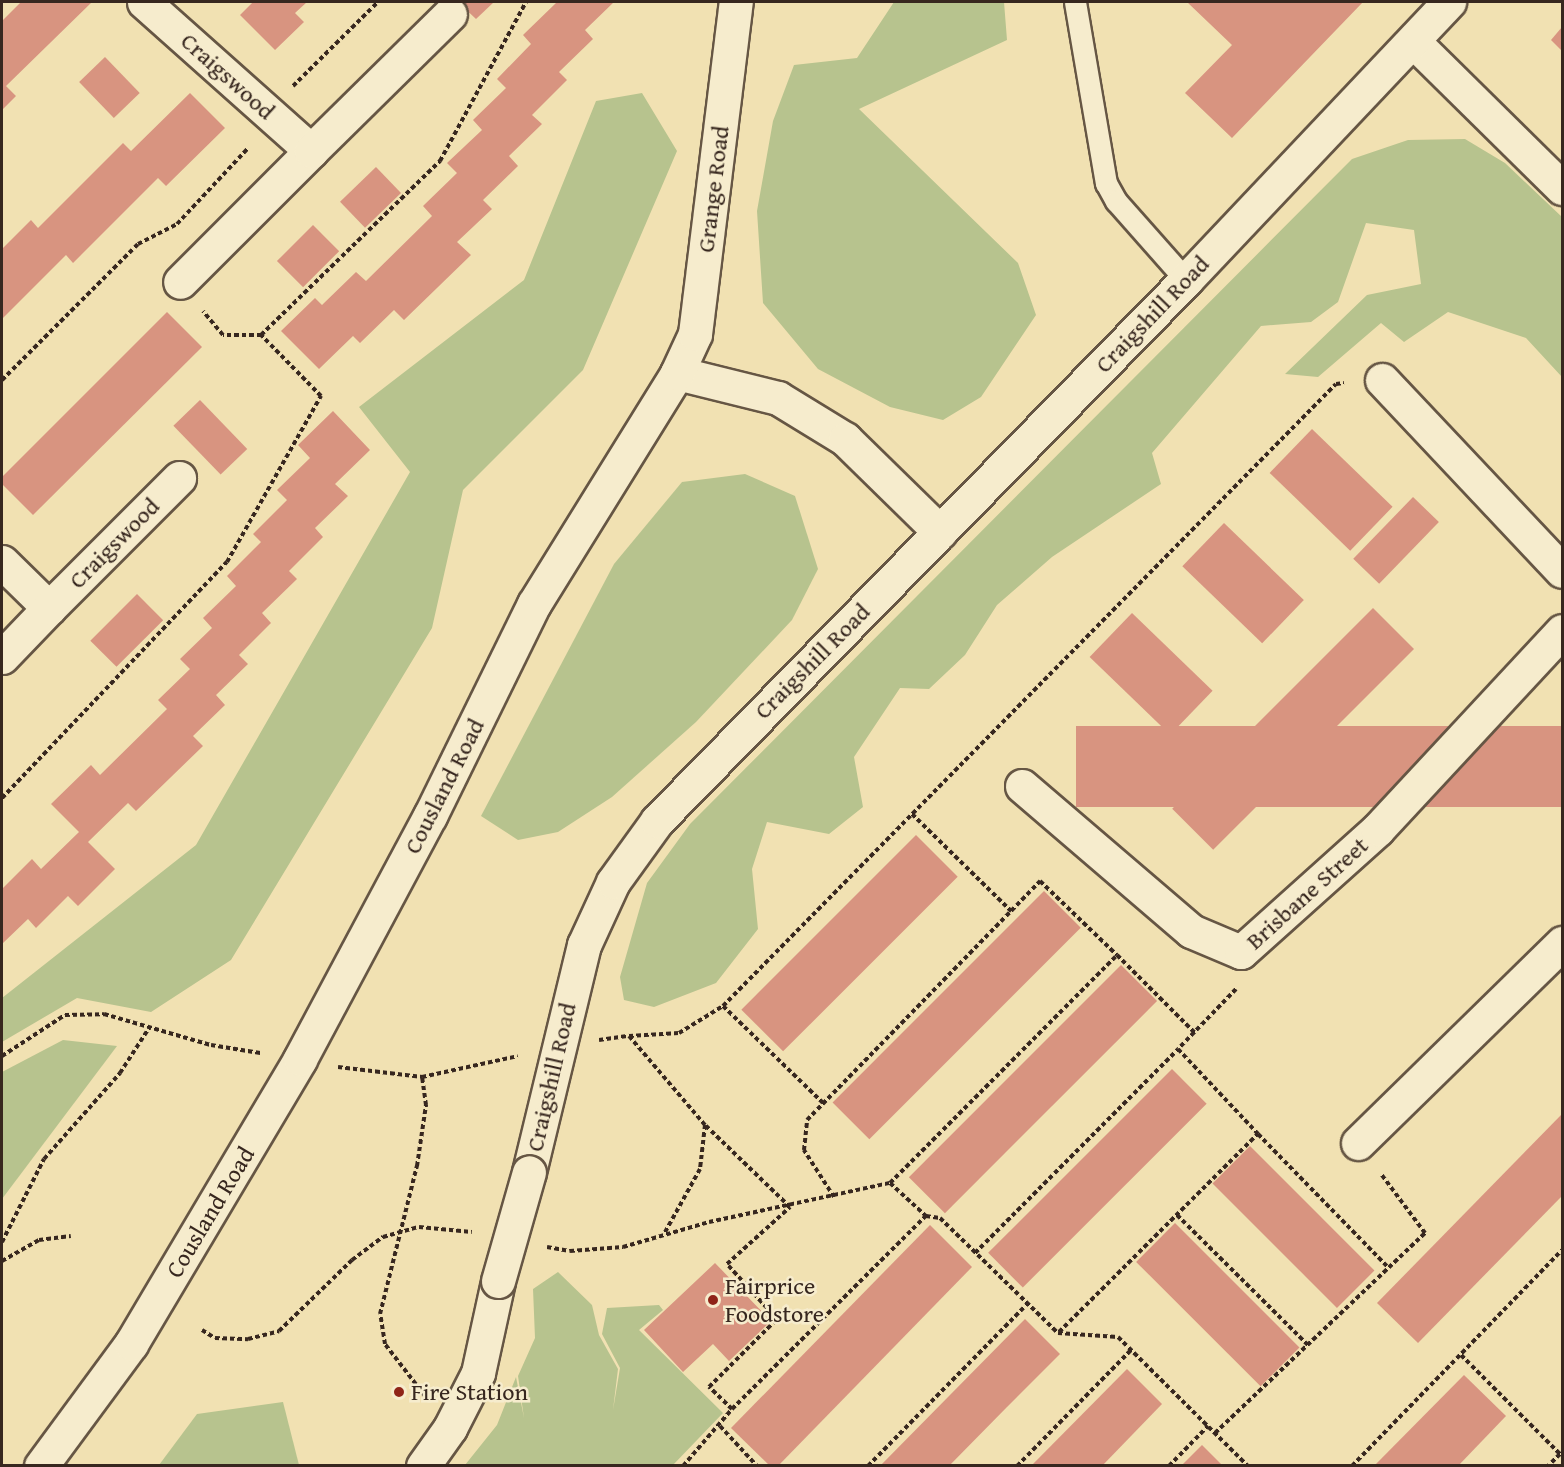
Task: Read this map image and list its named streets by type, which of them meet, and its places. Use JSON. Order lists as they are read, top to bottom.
{
  "streets": {
    "street": [
      "Craigswood",
      "Grange Road",
      "Craigshill Road",
      "Cousland Road",
      "Brisbane Street"
    ]
  },
  "crossings": [
    ["Grange Road", "Cousland Road"]
  ],
  "places": ["Fairprice Foodstore", "Fire Station"]
}
